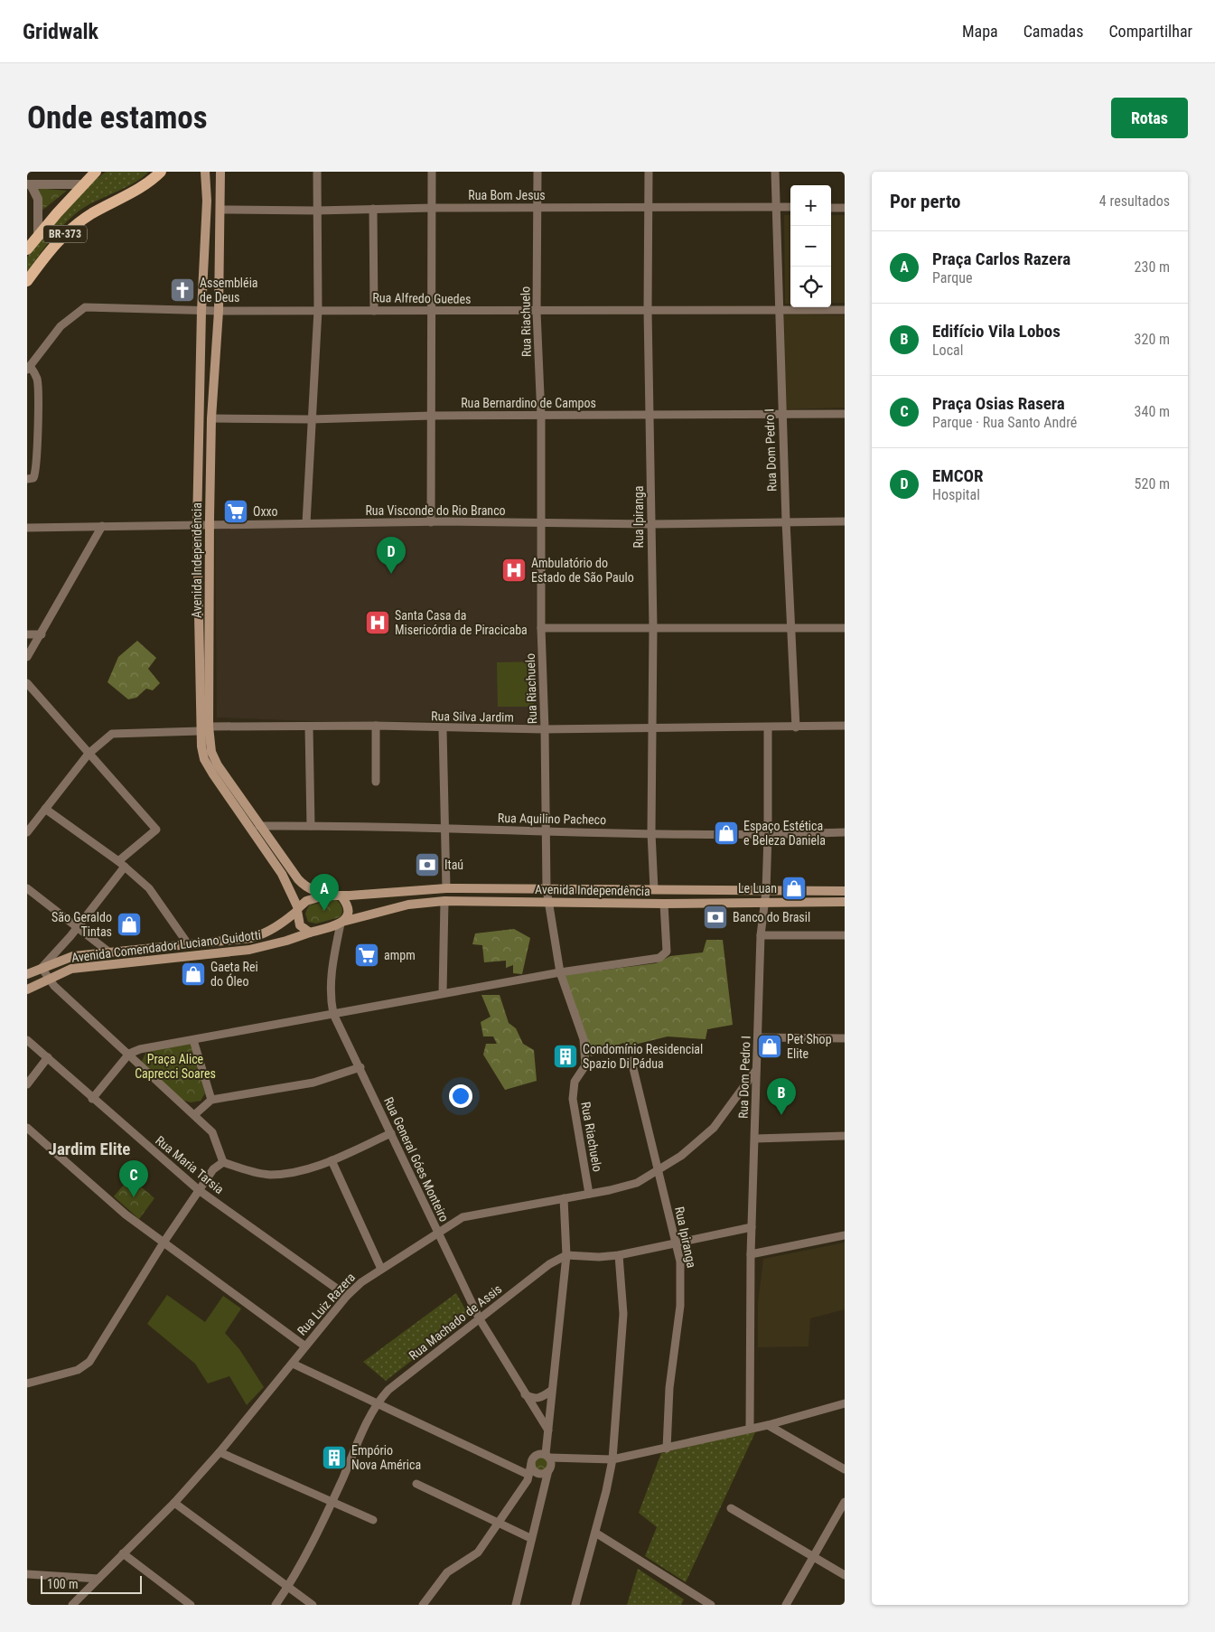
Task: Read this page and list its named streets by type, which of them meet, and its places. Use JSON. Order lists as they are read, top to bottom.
{
  "streets": {
    "main road": ["BR-373", "Avenida Independência", "Avenida Comendador Luciano Guidotti"],
    "street": [
      "Rua Bom Jesus",
      "Rua Alfredo Guedes",
      "Rua Riachuelo",
      "Rua Bernardino de Campos",
      "Rua Dom Pedro I",
      "Rua Visconde do Rio Branco",
      "Rua Ipiranga",
      "Rua Silva Jardim",
      "Rua Aquilino Pacheco",
      "Rua General Góes Monteiro",
      "Rua Maria Tarsia",
      "Rua Luiz Razera",
      "Rua Machado de Assis"
    ]
  },
  "crossings": [
    ["Rua Bom Jesus", "Rua Riachuelo"],
    ["Rua Bom Jesus", "Rua Dom Pedro I"],
    ["Rua Bom Jesus", "Rua Ipiranga"],
    ["Rua Bom Jesus", "Avenida Independência"],
    ["Rua Alfredo Guedes", "Rua Riachuelo"],
    ["Rua Alfredo Guedes", "Rua Dom Pedro I"],
    ["Rua Alfredo Guedes", "Rua Ipiranga"],
    ["Rua Alfredo Guedes", "Avenida Independência"],
    ["Rua Riachuelo", "Rua Bernardino de Campos"],
    ["Rua Riachuelo", "Rua Visconde do Rio Branco"],
    ["Rua Riachuelo", "Avenida Independência"],
    ["Rua Riachuelo", "Rua Silva Jardim"],
    ["Rua Riachuelo", "Rua Aquilino Pacheco"],
    ["Rua Riachuelo", "Rua Luiz Razera"],
    ["Rua Bernardino de Campos", "Rua Dom Pedro I"],
    ["Rua Bernardino de Campos", "Rua Ipiranga"],
    ["Rua Bernardino de Campos", "Avenida Independência"],
    ["Rua Dom Pedro I", "Rua Visconde do Rio Branco"],
    ["Rua Dom Pedro I", "Avenida Independência"],
    ["Rua Dom Pedro I", "Rua Silva Jardim"],
    ["Rua Dom Pedro I", "Rua Aquilino Pacheco"],
    ["Rua Dom Pedro I", "Rua Luiz Razera"],
    ["Rua Visconde do Rio Branco", "Rua Ipiranga"],
    ["Rua Visconde do Rio Branco", "Avenida Independência"],
    ["Rua Ipiranga", "Avenida Independência"],
    ["Rua Ipiranga", "Rua Silva Jardim"],
    ["Rua Ipiranga", "Rua Aquilino Pacheco"],
    ["Rua Ipiranga", "Rua Luiz Razera"],
    ["Avenida Independência", "Rua Silva Jardim"],
    ["Avenida Independência", "Rua Aquilino Pacheco"],
    ["Avenida Independência", "Avenida Comendador Luciano Guidotti"],
    ["Avenida Independência", "Rua General Góes Monteiro"],
    ["Avenida Comendador Luciano Guidotti", "Rua General Góes Monteiro"],
    ["Rua General Góes Monteiro", "Rua Luiz Razera"],
    ["Rua General Góes Monteiro", "Rua Machado de Assis"],
    ["Rua Maria Tarsia", "Rua Luiz Razera"]
  ],
  "districts": ["Jardim Elite"],
  "parks": ["Praça Alice Caprecci Soares"],
  "places": {
    "church": ["Assembléia de Deus"],
    "supermarket": ["Oxxo", "ampm"],
    "hospital": ["Ambulatório do Estado de São Paulo", "Santa Casa da Misericórdia de Piracicaba"],
    "shop": [
      "Espaço Estética e Beleza Daniela",
      "Le Luan",
      "São Geraldo Tintas",
      "Gaeta Rei do Óleo",
      "Pet Shop Elite"
    ],
    "bank": ["Itaú", "Banco do Brasil"],
    "building": ["Condomínio Residencial Spazio Di Pádua", "Empório Nova América"]
  },
  "scale_bar": "100 m",
  "page": {
    "header": "Gridwalk",
    "nav": ["Mapa", "Camadas", "Compartilhar"],
    "buttons": "Rotas",
    "title": "Onde estamos",
    "heading": ["Por perto", "4 resultados"],
    "map_buttons": ["+", "−"],
    "list": [
      {
        "mark": "A",
        "name": "Praça Carlos Razera",
        "note": "Parque",
        "value": "230 m"
      },
      {
        "mark": "B",
        "name": "Edifício Vila Lobos",
        "note": "Local",
        "value": "320 m"
      },
      {
        "mark": "C",
        "name": "Praça Osias Rasera",
        "note": "Parque · Rua Santo André",
        "value": "340 m"
      },
      {
        "mark": "D",
        "name": "EMCOR",
        "note": "Hospital",
        "value": "520 m"
      }
    ],
    "pins": [
      "D",
      "A",
      "B",
      "C"
    ],
    "scale": "100 m"
  }
}
